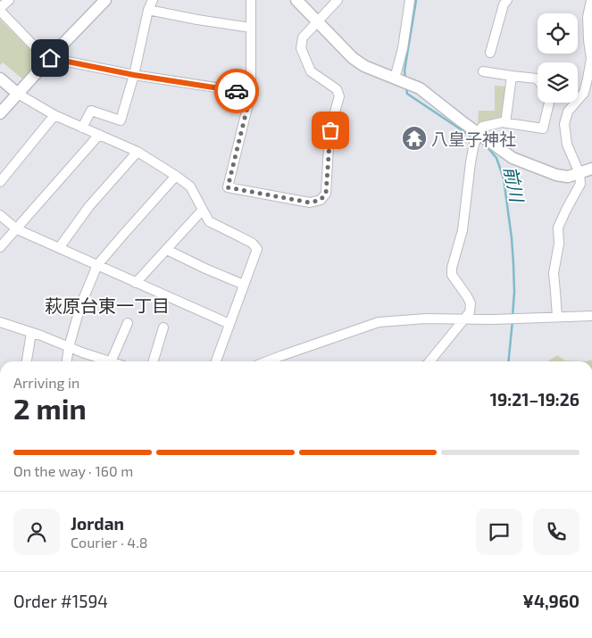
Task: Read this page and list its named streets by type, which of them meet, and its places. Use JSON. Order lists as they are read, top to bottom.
{
  "districts": ["萩原台東一丁目"],
  "water": ["前川"],
  "places": {
    "temple": ["八皇子神社"]
  },
  "page": {
    "heading": ["2 min", "Arriving in", "19:21–19:26"],
    "panel": [
      "Jordan",
      "Courier · 4.8",
      "Order #1594",
      "¥4,960"
    ],
    "bar": "On the way · 160 m"
  }
}
